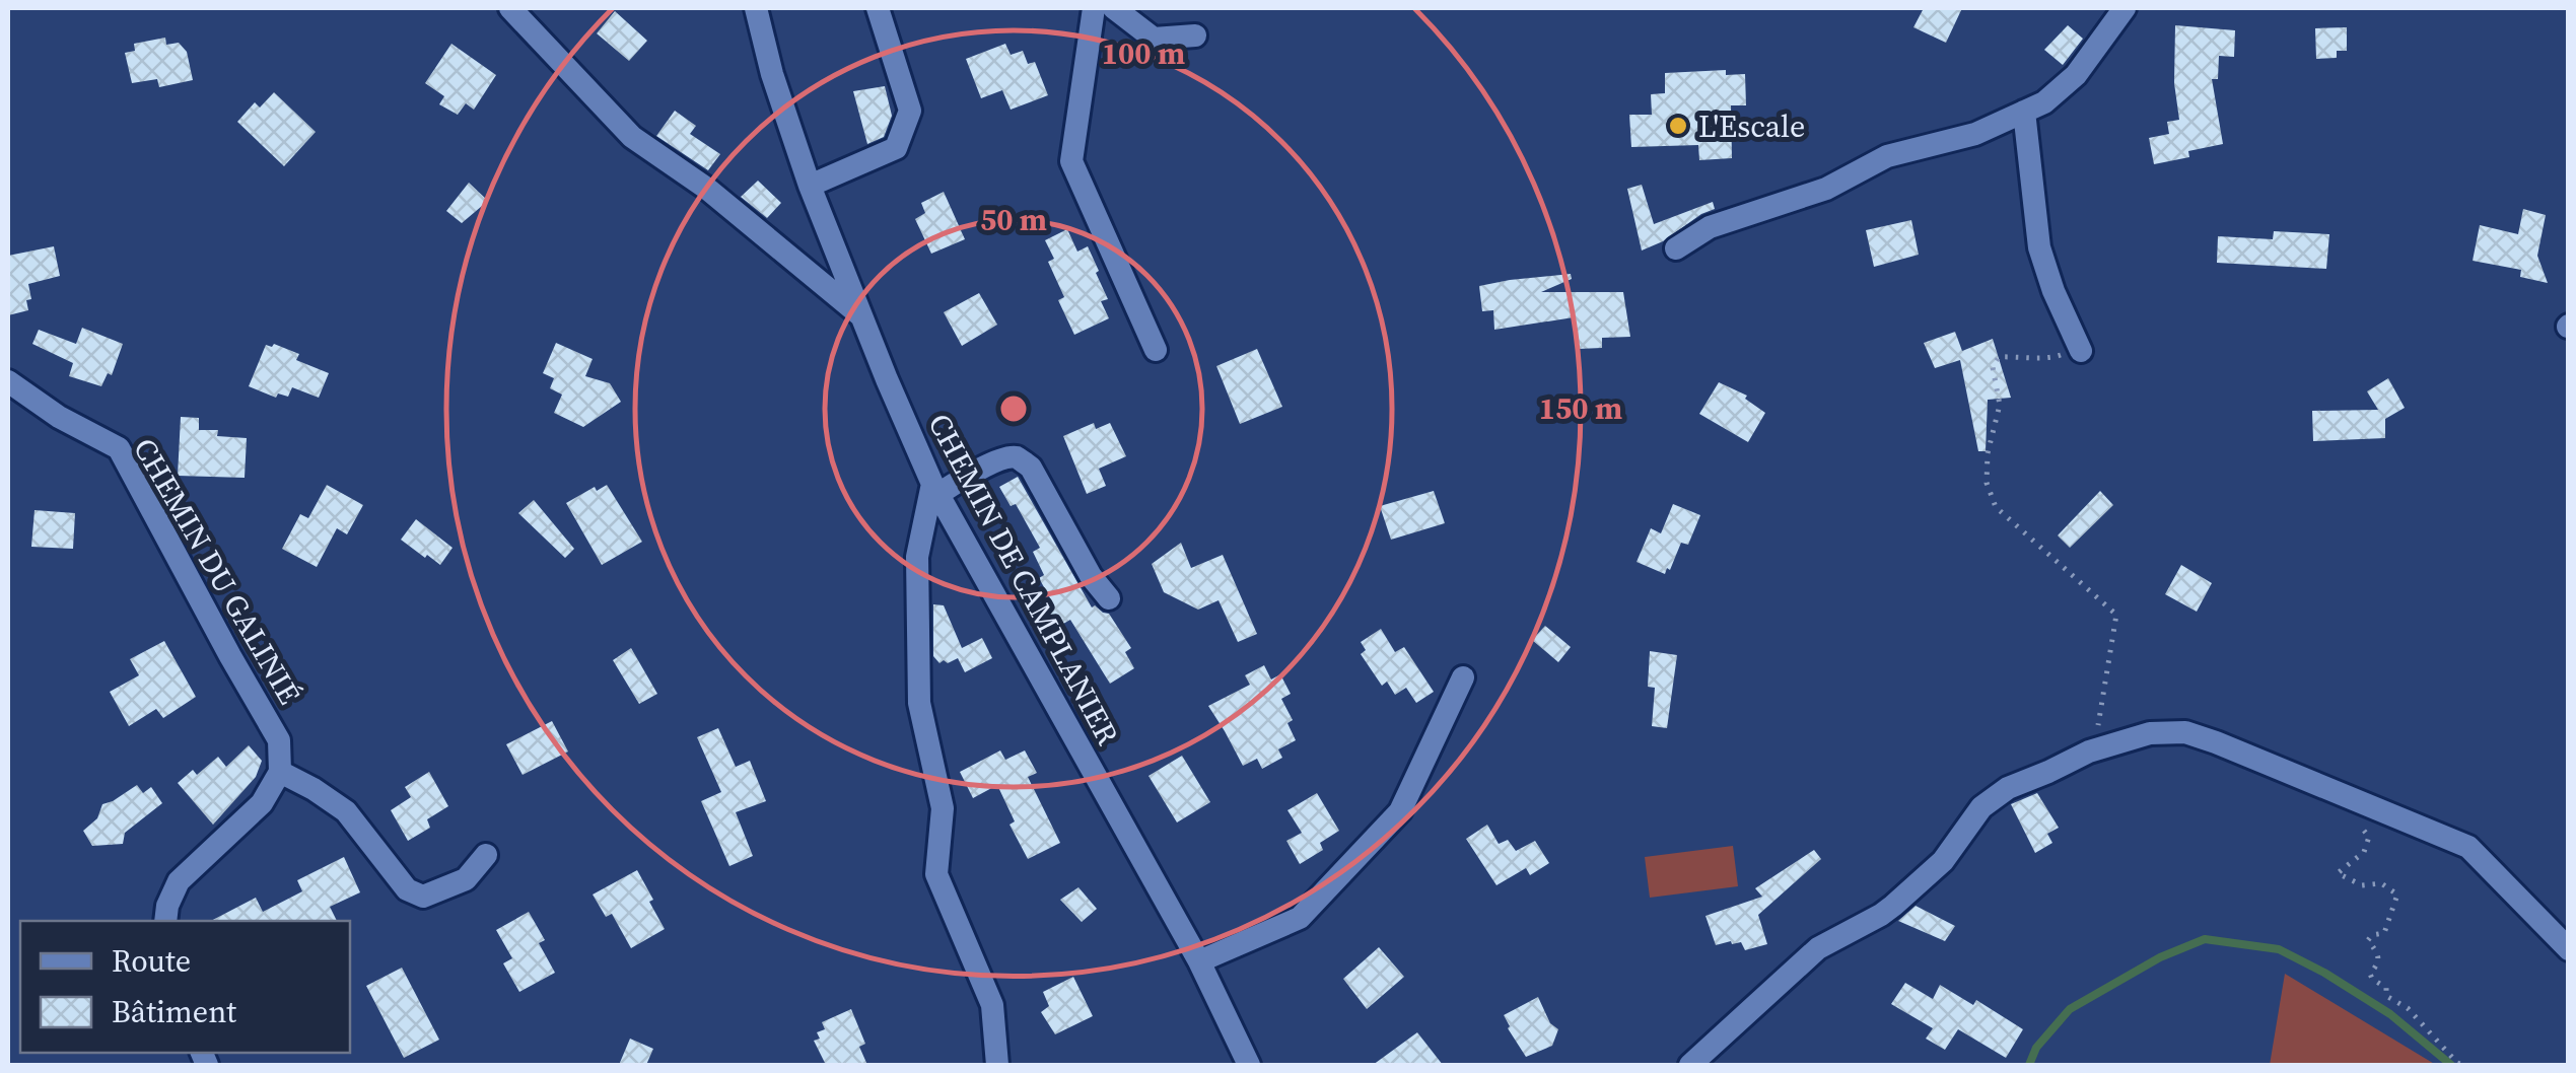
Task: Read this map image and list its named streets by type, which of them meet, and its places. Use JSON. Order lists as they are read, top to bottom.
{
  "streets": {
    "street": ["CHEMIN DU GALINIÉ", "CHEMIN DE CAMPLANIER"]
  },
  "places": ["L'Escale"],
  "legend": ["Route", "Bâtiment"],
  "rings": ["100 m", "50 m", "150 m"]
}
